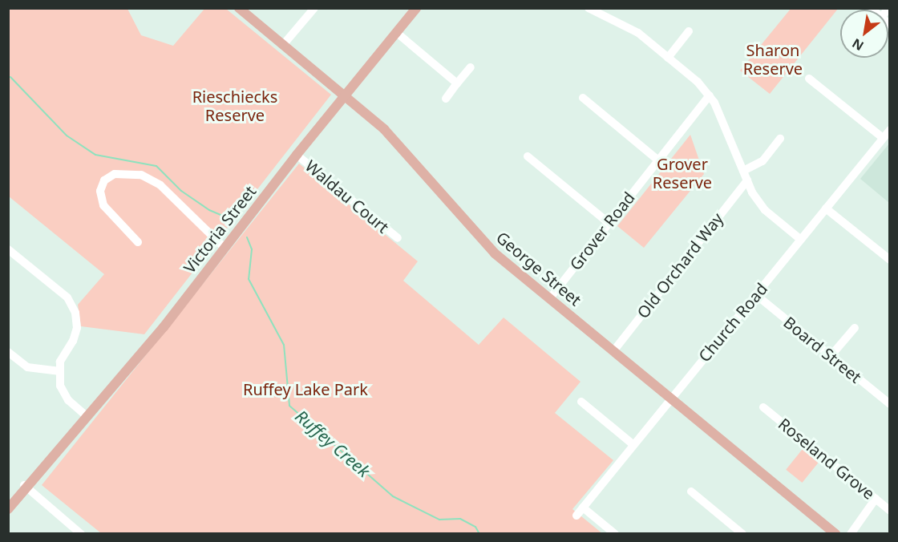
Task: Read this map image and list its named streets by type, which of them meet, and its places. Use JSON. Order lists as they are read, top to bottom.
{
  "streets": {
    "main road": ["Victoria Street", "George Street"],
    "street": [
      "Waldau Court",
      "Grover Road",
      "Old Orchard Way",
      "Church Road",
      "Board Street",
      "Roseland Grove"
    ]
  },
  "crossings": [
    ["Waldau Court", "Victoria Street"],
    ["Victoria Street", "George Street"],
    ["Grover Road", "George Street"],
    ["Old Orchard Way", "George Street"],
    ["George Street", "Church Road"],
    ["Church Road", "Board Street"]
  ],
  "water": ["Ruffey Creek"],
  "parks": [
    "Sharon Reserve",
    "Rieschiecks Reserve",
    "Grover Reserve",
    "Ruffey Lake Park"
  ],
  "north": "bottom left"
}
